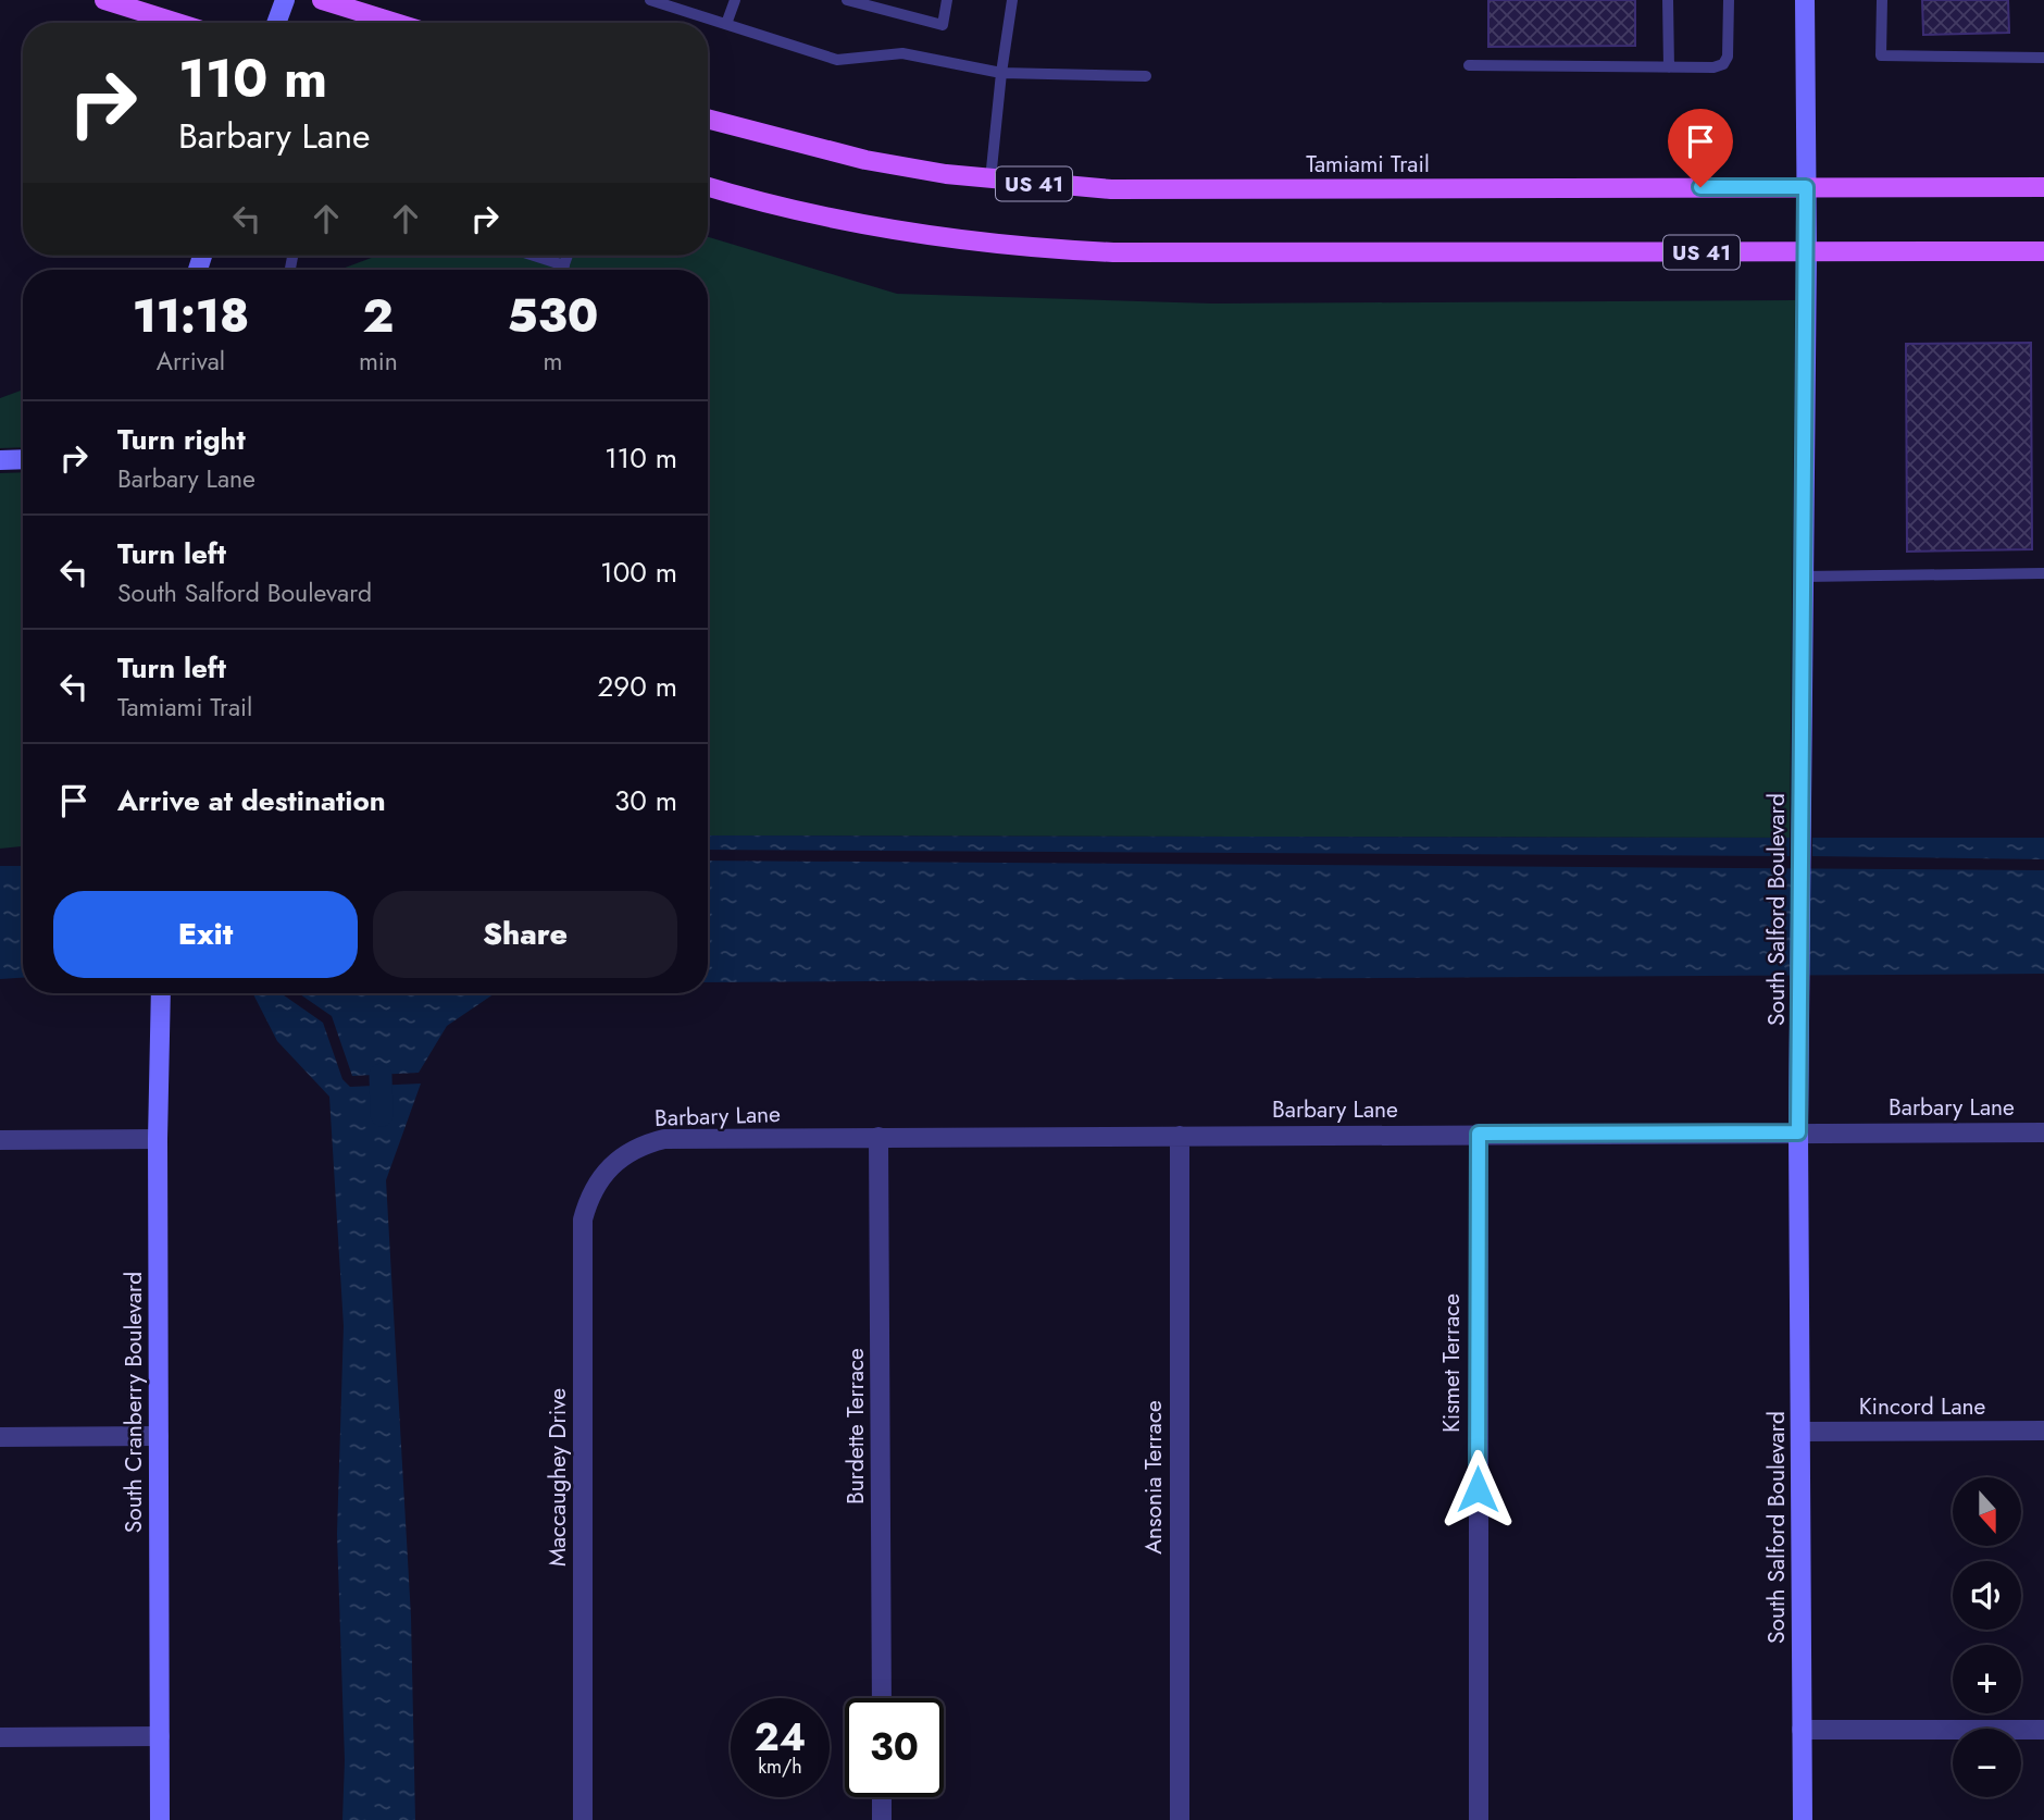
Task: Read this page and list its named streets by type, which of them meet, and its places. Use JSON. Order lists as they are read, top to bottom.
{
  "streets": {
    "main road": ["Tamiami Trail", "US 41"],
    "street": [
      "South Salford Boulevard",
      "Barbary Lane",
      "Kismet Terrace",
      "South Cranberry Boulevard",
      "Kincord Lane",
      "Burdette Terrace",
      "Maccaughey Drive",
      "Ansonia Terrace"
    ]
  },
  "crossings": [
    ["Tamiami Trail", "South Salford Boulevard"],
    ["US 41", "South Salford Boulevard"],
    ["South Salford Boulevard", "Barbary Lane"],
    ["South Salford Boulevard", "Kincord Lane"],
    ["Barbary Lane", "Kismet Terrace"],
    ["Barbary Lane", "Burdette Terrace"],
    ["Barbary Lane", "Maccaughey Drive"],
    ["Barbary Lane", "Ansonia Terrace"]
  ],
  "north": "bottom",
  "page": {
    "turn": ["110 m", "Barbary Lane"],
    "eta": [
      "11:18",
      "Arrival",
      "2",
      "min",
      "530",
      "m"
    ],
    "list": [
      {
        "name": "Turn right",
        "note": "Barbary Lane",
        "value": "110 m"
      },
      {
        "name": "Turn left",
        "note": "South Salford Boulevard",
        "value": "100 m"
      },
      {
        "name": "Turn left",
        "note": "Tamiami Trail",
        "value": "290 m"
      },
      {
        "name": "Arrive at destination",
        "value": "30 m"
      }
    ],
    "buttons": ["Exit", "Share"],
    "map_buttons": ["+", "−"],
    "speed": "24 km/h",
    "limit": "30"
  }
}
